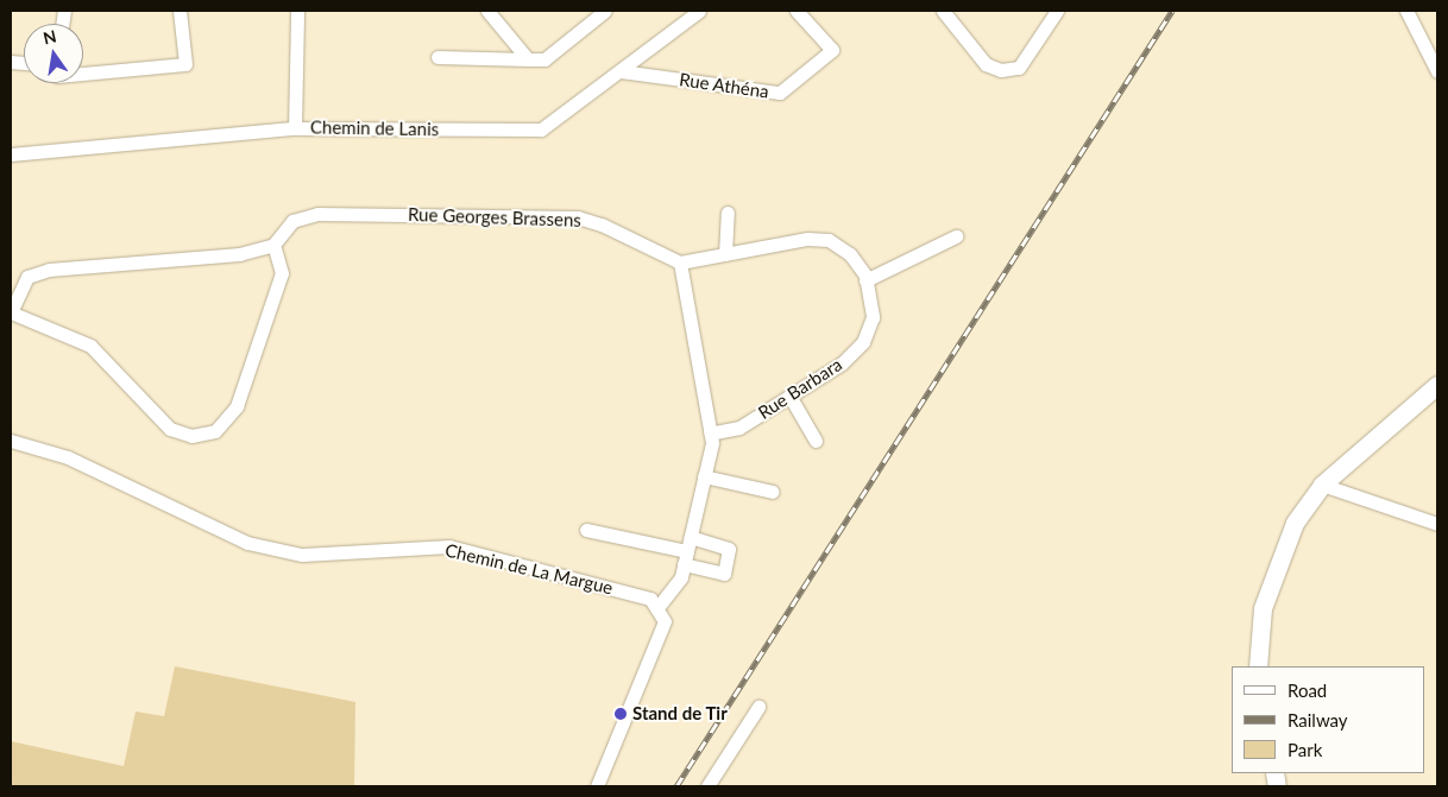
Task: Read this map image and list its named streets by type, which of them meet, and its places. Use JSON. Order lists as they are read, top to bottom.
{
  "streets": {
    "street": [
      "Rue Athéna",
      "Chemin de Lanis",
      "Rue Georges Brassens",
      "Rue Barbara",
      "Chemin de La Margue"
    ]
  },
  "crossings": [
    ["Rue Athéna", "Chemin de Lanis"],
    ["Rue Georges Brassens", "Rue Barbara"]
  ],
  "places": ["Stand de Tir"],
  "legend": ["Road", "Railway", "Park"],
  "north": "top"
}
